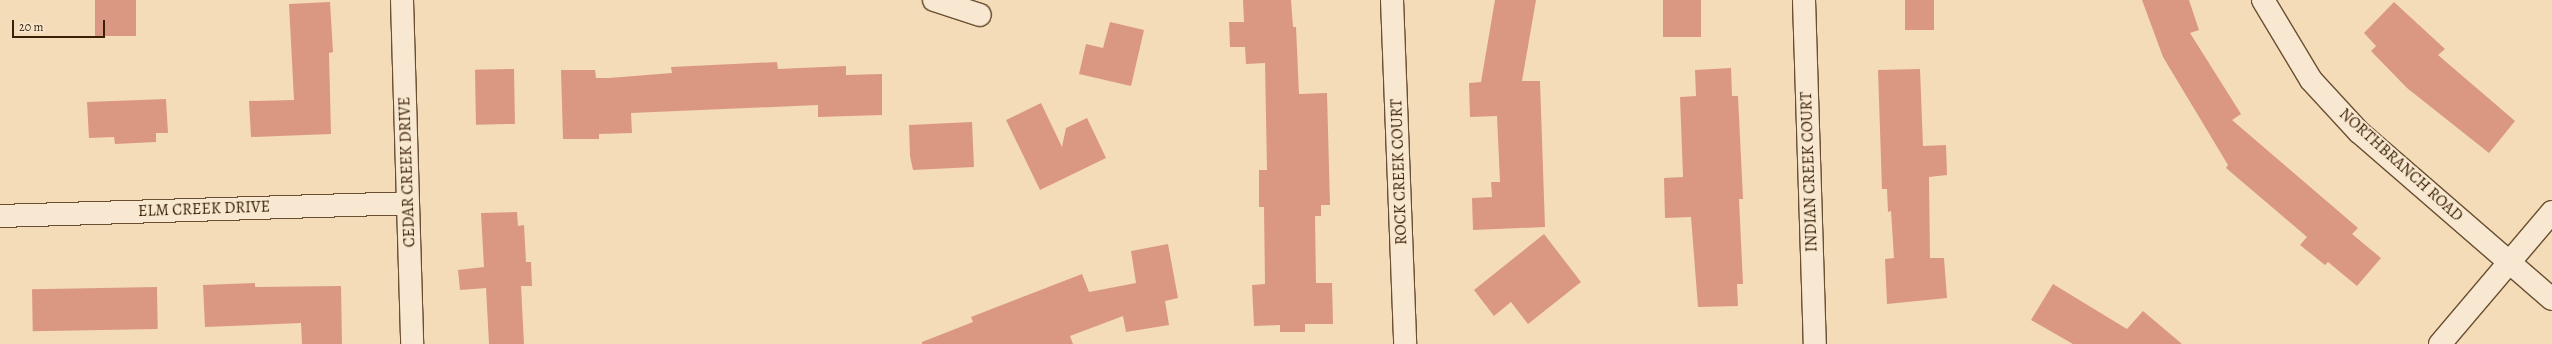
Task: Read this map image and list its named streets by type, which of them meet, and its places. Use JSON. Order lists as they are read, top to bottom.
{
  "streets": {
    "street": [
      "NORTHBRANCH ROAD",
      "CEDAR CREEK DRIVE",
      "ROCK CREEK COURT",
      "INDIAN CREEK COURT",
      "ELM CREEK DRIVE"
    ]
  },
  "crossings": [
    ["CEDAR CREEK DRIVE", "ELM CREEK DRIVE"]
  ],
  "scale_bar": "20 m"
}
